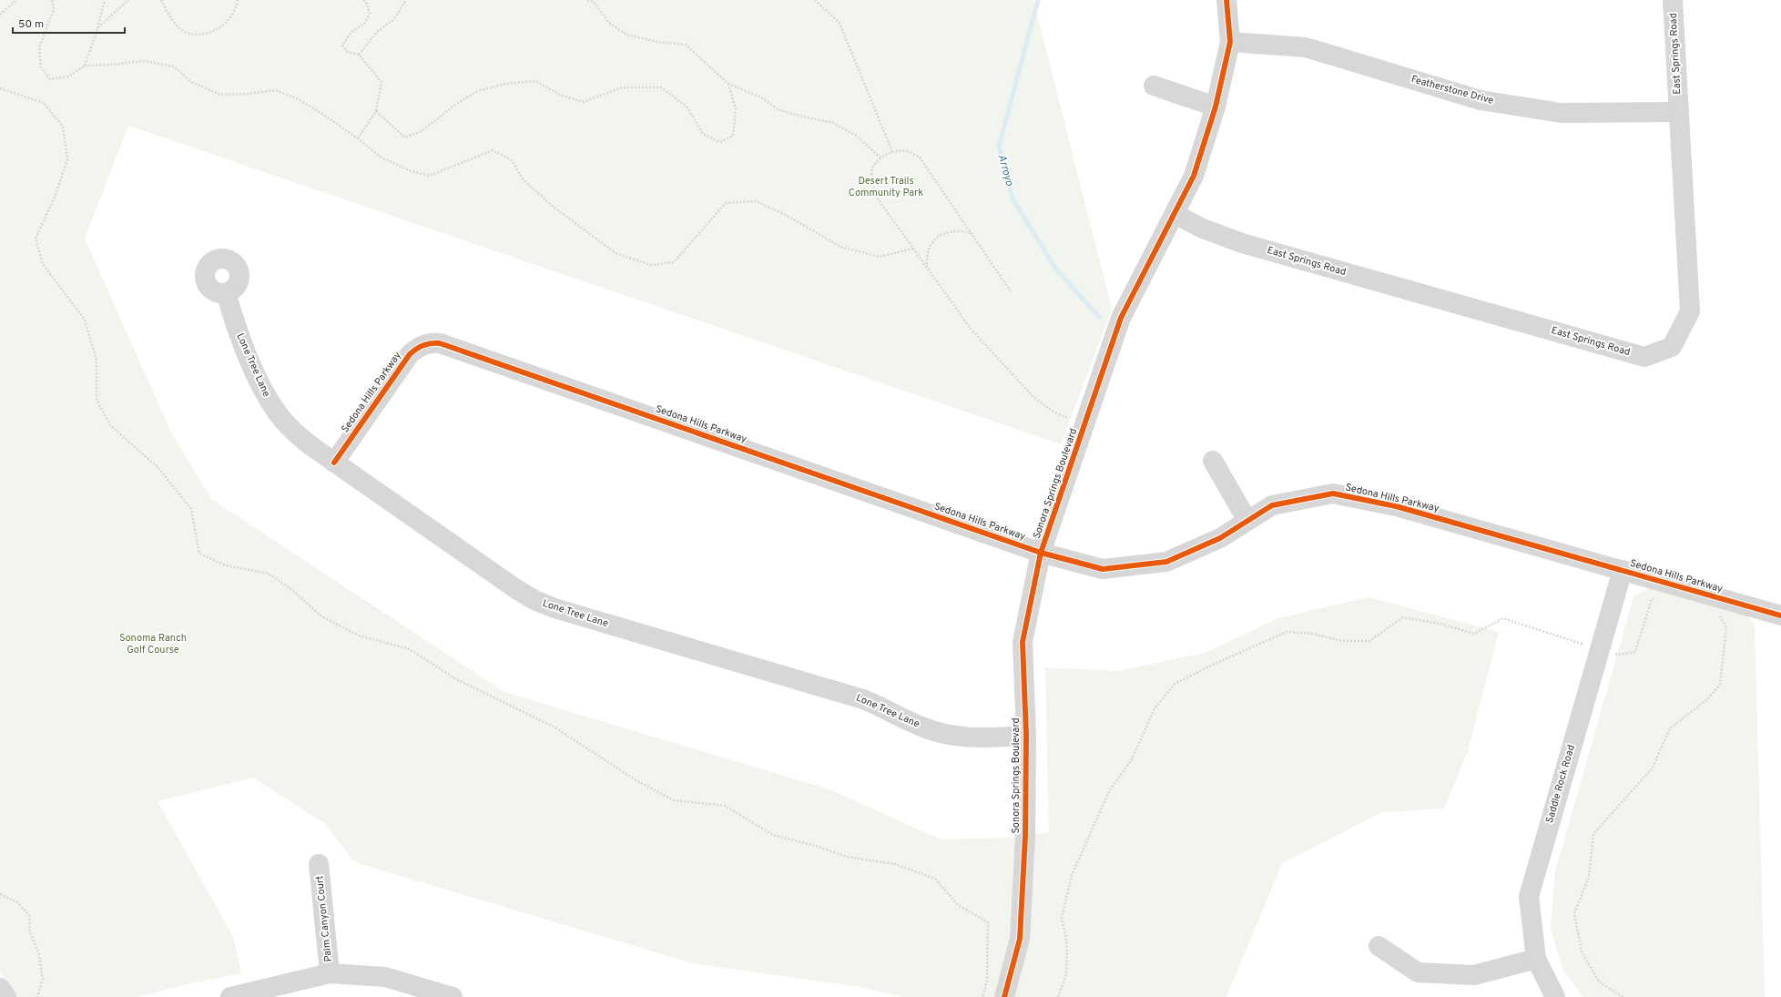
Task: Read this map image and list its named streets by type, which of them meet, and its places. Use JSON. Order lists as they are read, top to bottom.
{
  "streets": {
    "street": [
      "East Springs Road",
      "Featherstone Drive",
      "Lone Tree Lane",
      "Sedona Hills Parkway",
      "Sonora Springs Boulevard",
      "Saddle Rock Road",
      "Palm Canyon Court"
    ]
  },
  "crossings": [
    ["East Springs Road", "Featherstone Drive"],
    ["East Springs Road", "Sonora Springs Boulevard"],
    ["Featherstone Drive", "Sonora Springs Boulevard"],
    ["Lone Tree Lane", "Sedona Hills Parkway"],
    ["Lone Tree Lane", "Sonora Springs Boulevard"],
    ["Sedona Hills Parkway", "Sonora Springs Boulevard"],
    ["Sedona Hills Parkway", "Saddle Rock Road"]
  ],
  "water": ["Arroyo"],
  "parks": ["Desert Trails Community Park", "Sonoma Ranch Golf Course"],
  "scale_bar": "50 m"
}
